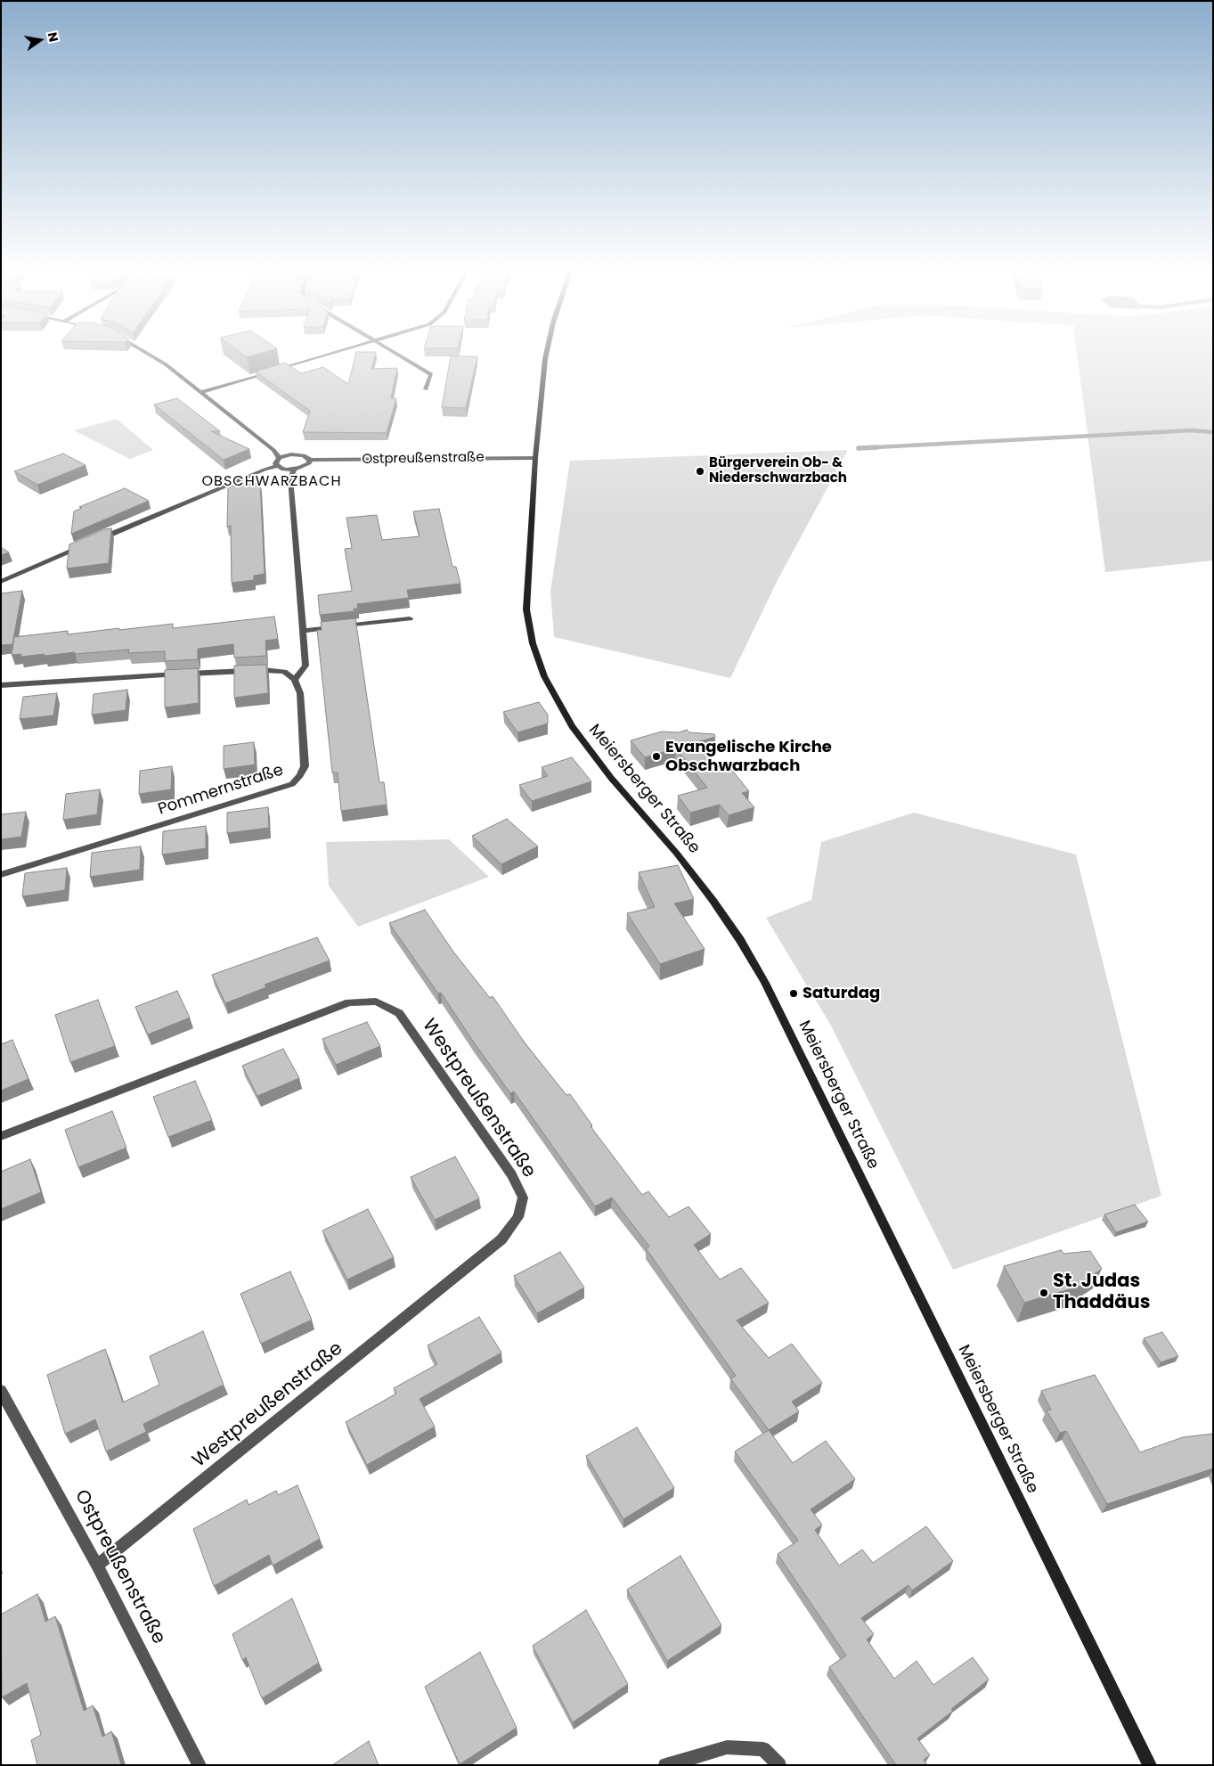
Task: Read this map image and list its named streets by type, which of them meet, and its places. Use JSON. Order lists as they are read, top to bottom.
{
  "streets": {
    "main road": ["Meiersberger Straße"],
    "street": ["Ostpreußenstraße", "Pommernstraße", "Westpreußenstraße"]
  },
  "crossings": [
    ["Ostpreußenstraße", "Meiersberger Straße"],
    ["Ostpreußenstraße", "Westpreußenstraße"]
  ],
  "districts": ["OBSCHWARZBACH"],
  "places": [
    "Bürgerverein Ob- & Niederschwarzbach",
    "Evangelische Kirche Obschwarzbach",
    "Saturdag",
    "St. Judas Thaddäus"
  ],
  "north": "right"
}
